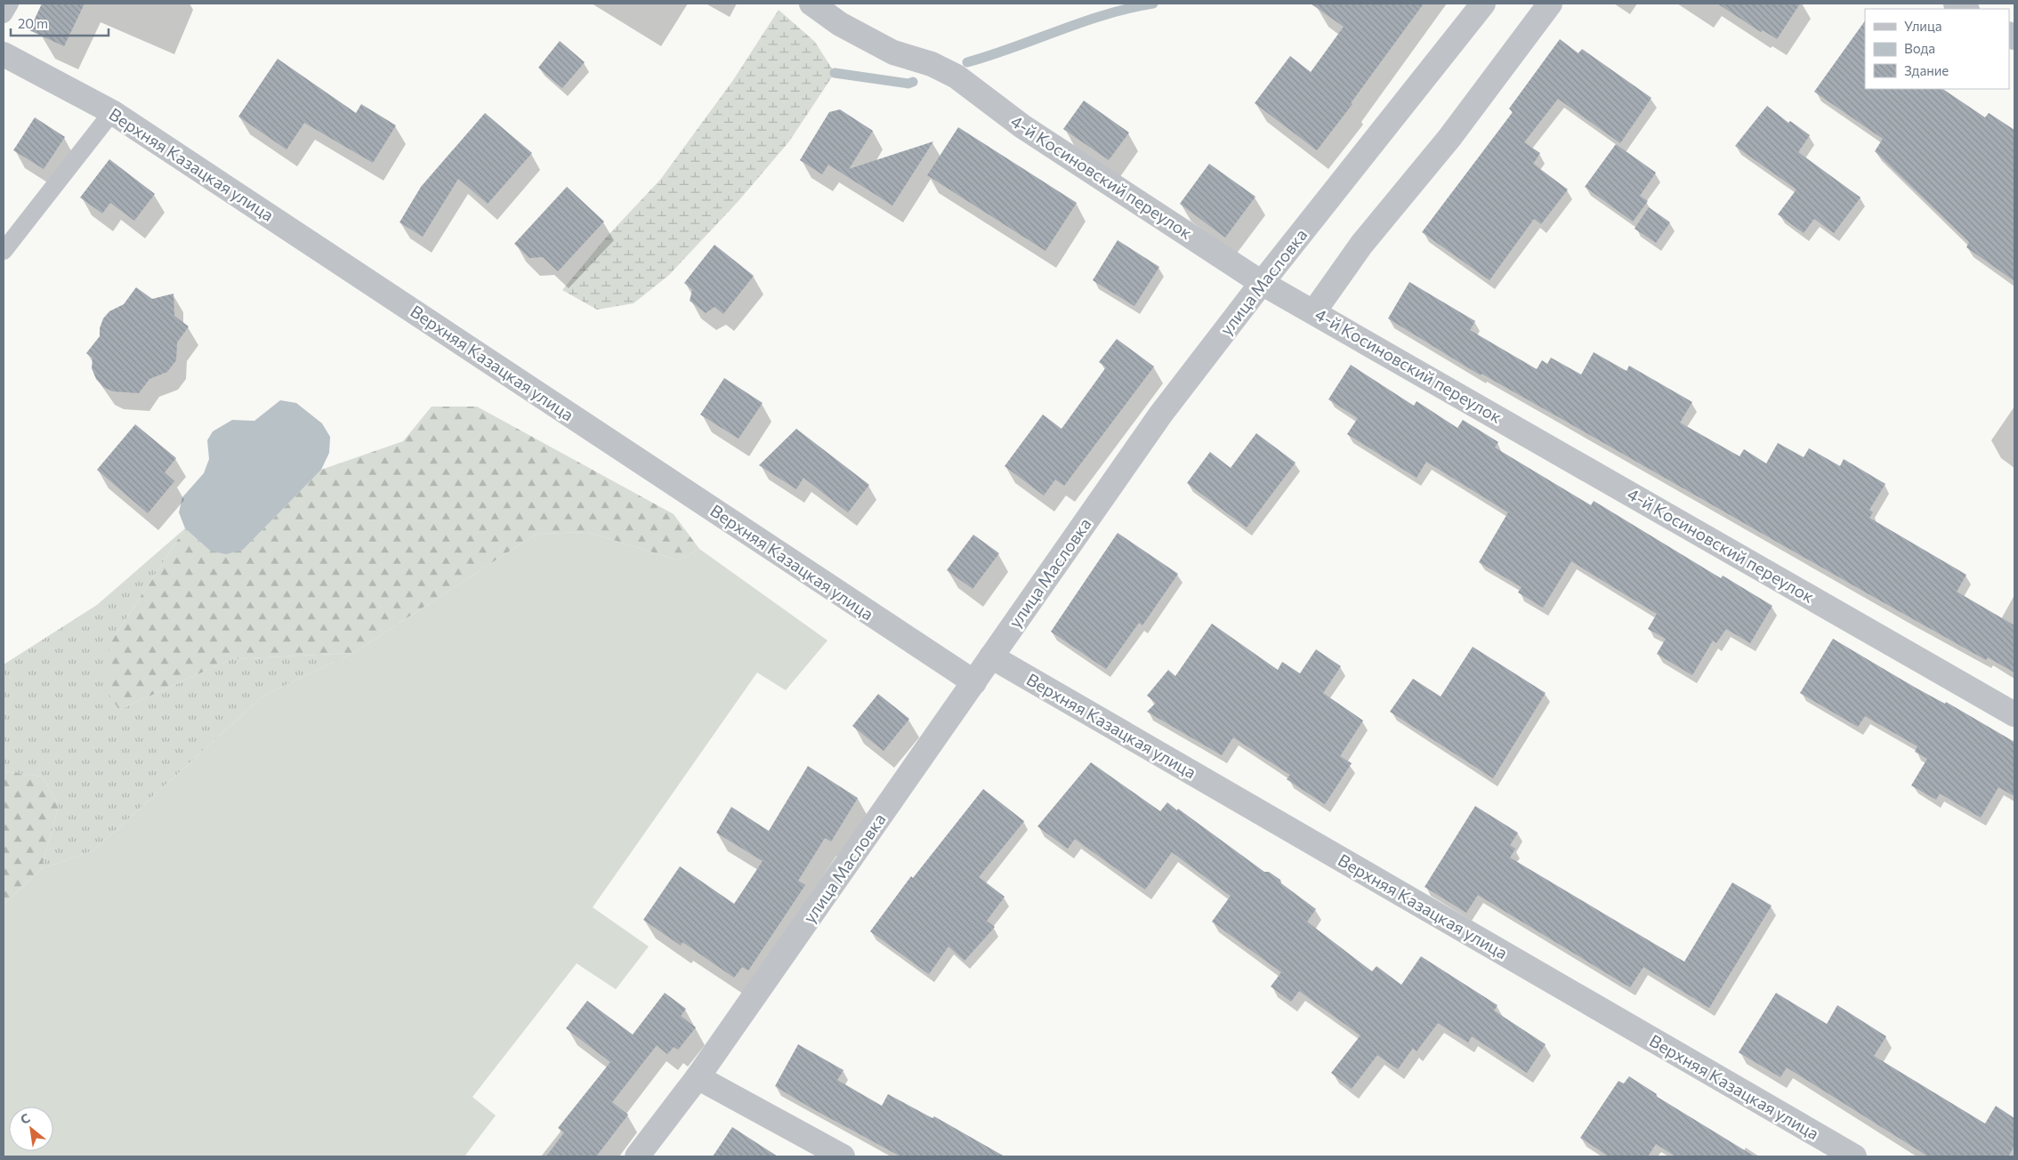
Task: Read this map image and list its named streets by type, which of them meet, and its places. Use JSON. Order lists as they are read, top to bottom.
{
  "streets": {
    "street": ["Верхняя Казацкая улица", "4-й Косиновский переулок", "улица Масловка"]
  },
  "crossings": [
    ["Верхняя Казацкая улица", "улица Масловка"],
    ["4-й Косиновский переулок", "улица Масловка"]
  ],
  "legend": ["Улица", "Вода", "Здание"],
  "scale_bar": "20 m",
  "north": "top left"
}
